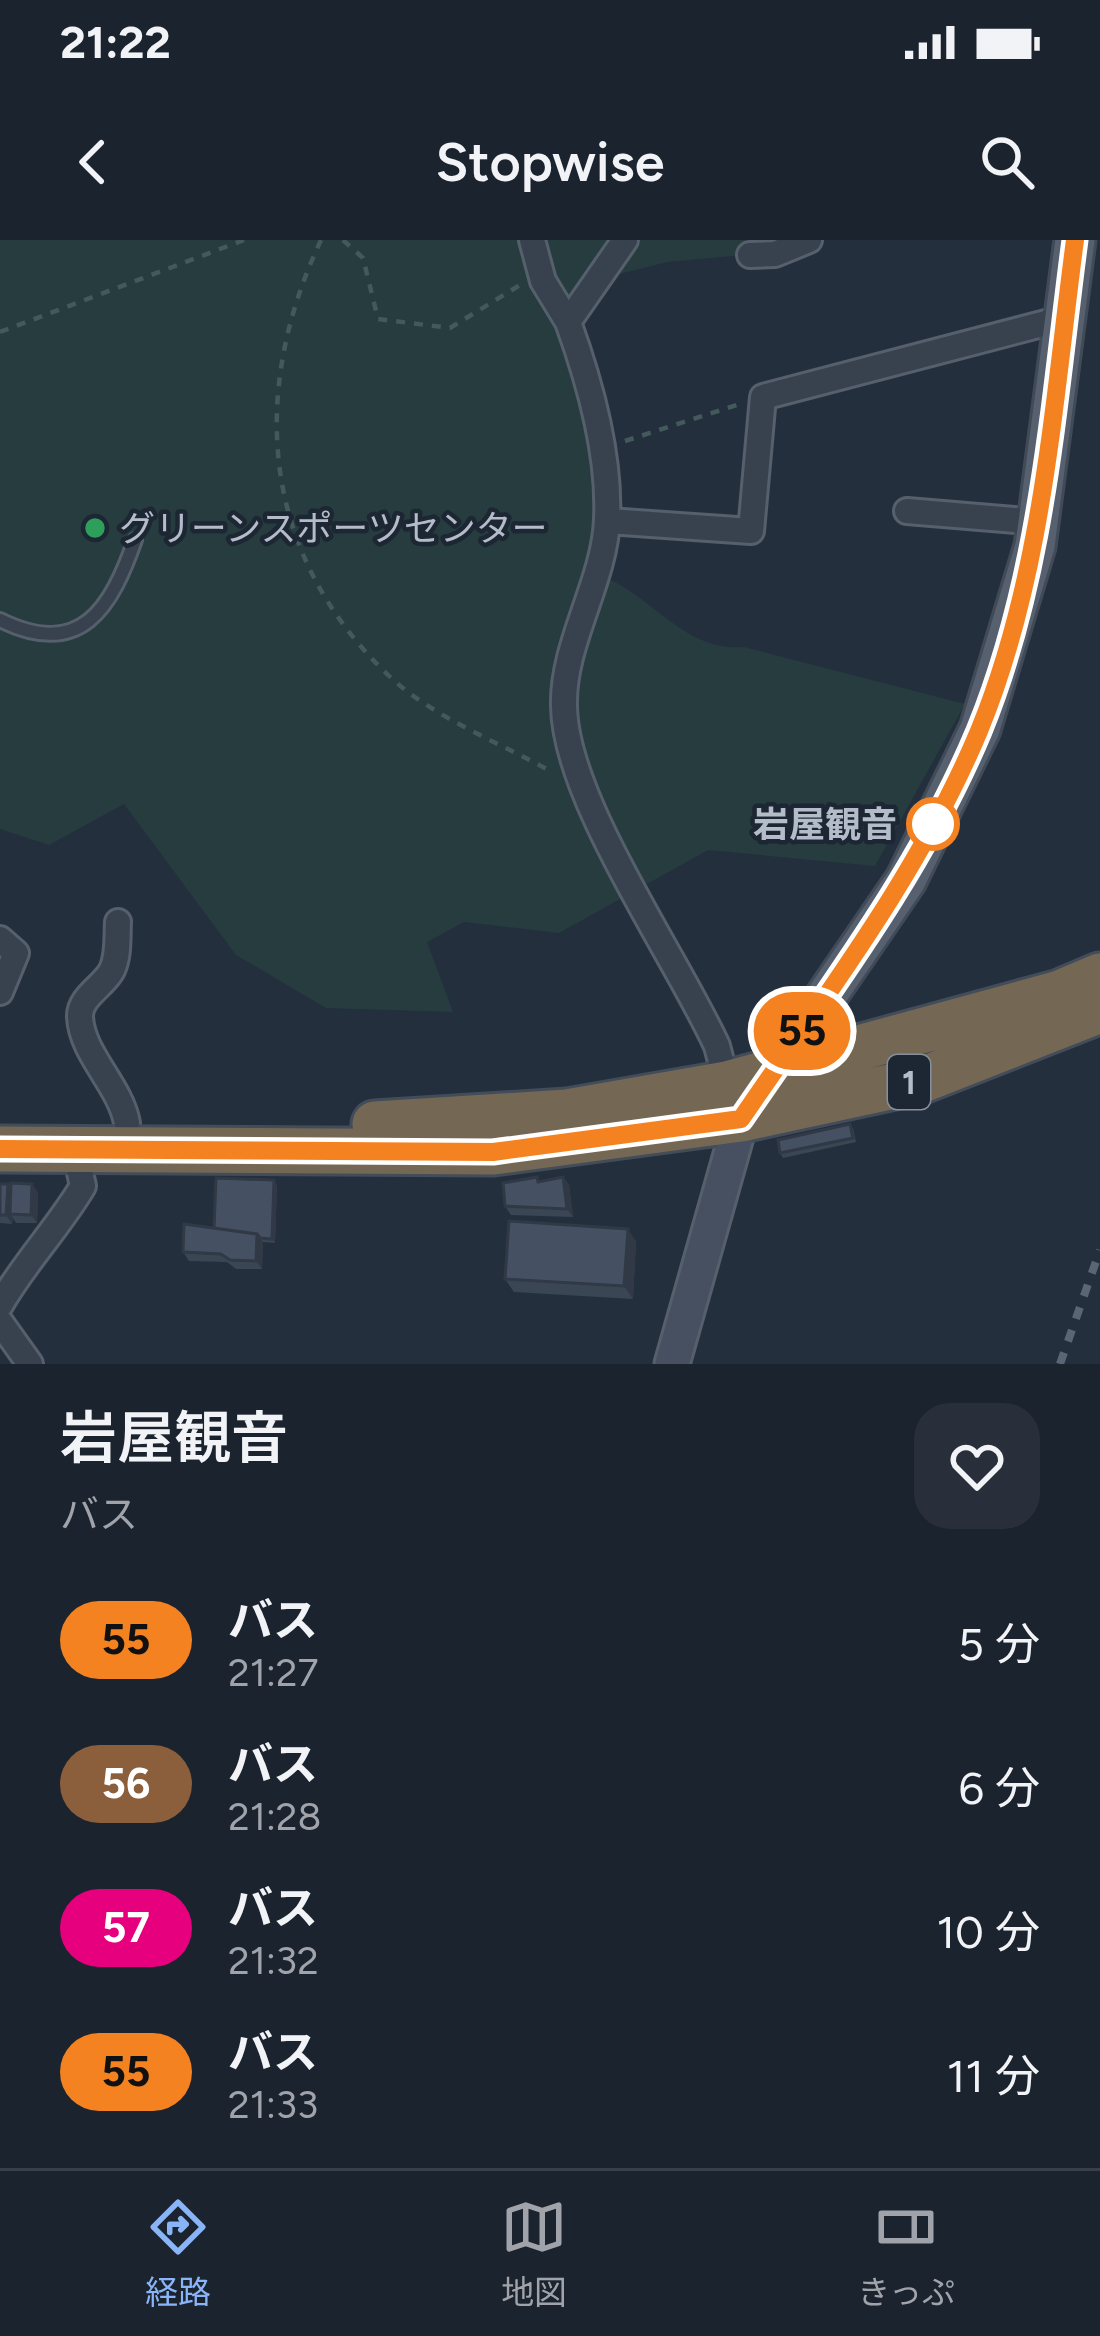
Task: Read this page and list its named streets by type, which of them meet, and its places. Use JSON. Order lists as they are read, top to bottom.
{
  "streets": {
    "highway": ["1"]
  },
  "places": ["グリーンスポーツセンター", "岩屋観音"],
  "lines": ["bus line 55"],
  "page": {
    "status": "21:22",
    "header": "Stopwise",
    "on_map": "55",
    "heading": ["岩屋観音", "バス"],
    "list": [
      {
        "mark": "55",
        "name": "バス",
        "note": "21:27",
        "value": "5 分"
      },
      {
        "mark": "56",
        "name": "バス",
        "note": "21:28",
        "value": "6 分"
      },
      {
        "mark": "57",
        "name": "バス",
        "note": "21:32",
        "value": "10 分"
      },
      {
        "mark": "55",
        "name": "バス",
        "note": "21:33",
        "value": "11 分"
      }
    ],
    "tabs": ["経路", "地図", "きっぷ"]
  }
}
